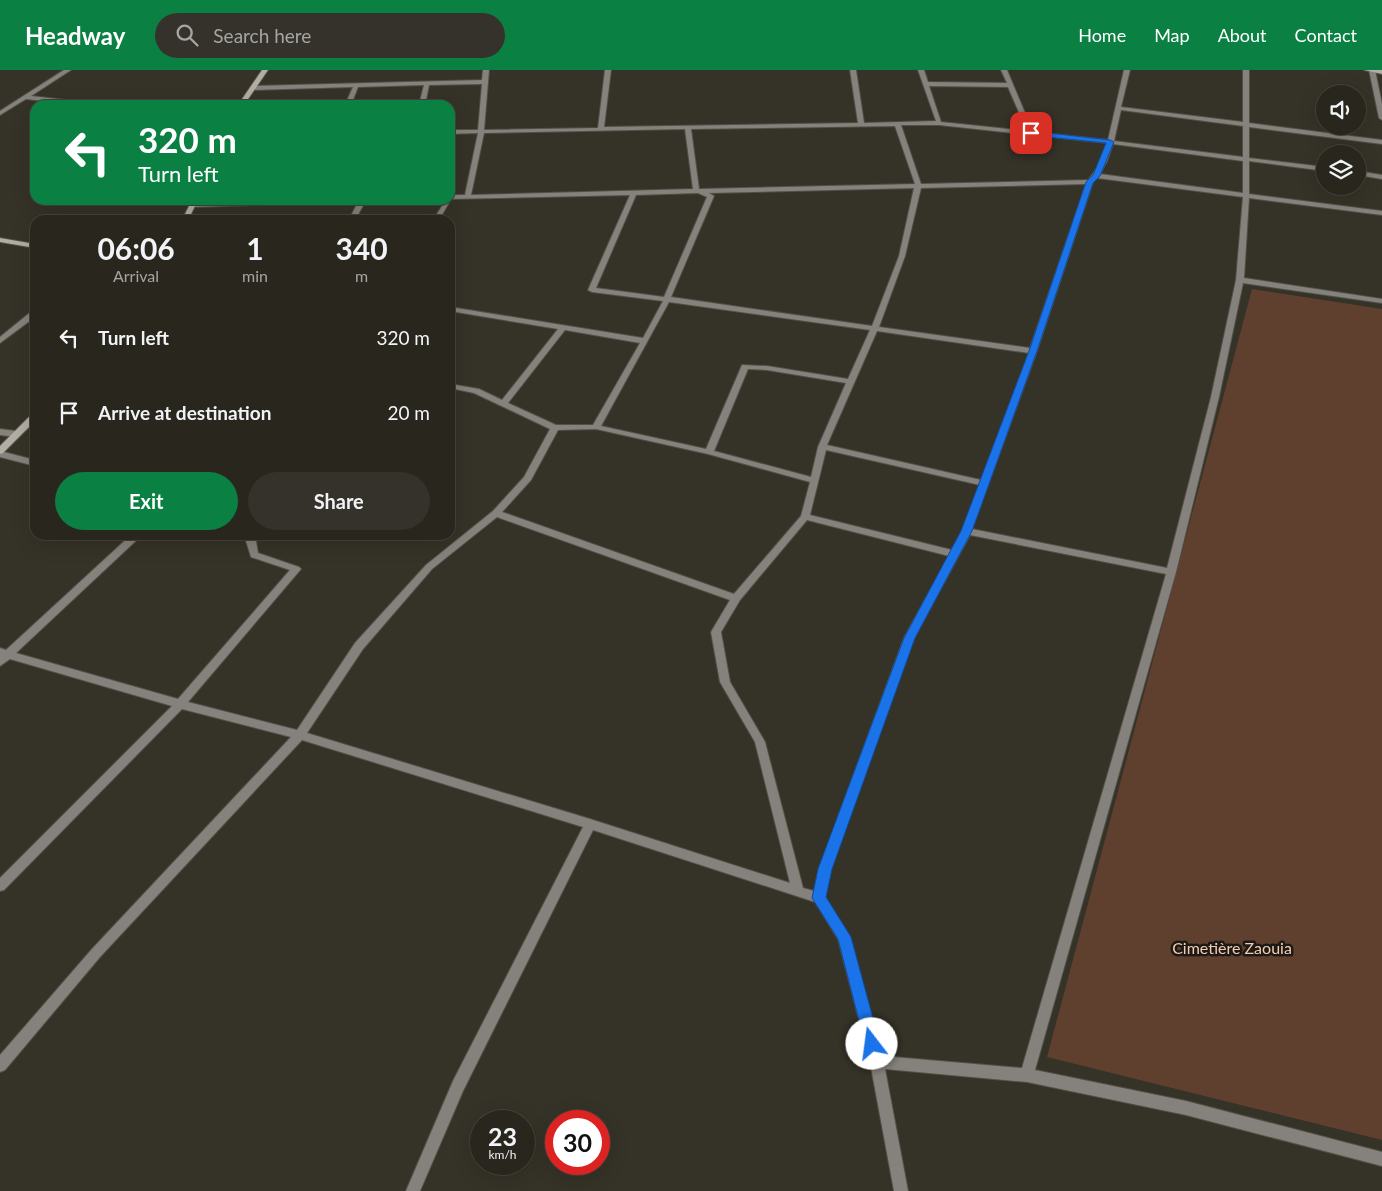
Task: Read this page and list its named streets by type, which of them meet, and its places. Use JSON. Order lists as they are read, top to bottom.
{
  "parks": ["Cimetière Zaouia"],
  "page": {
    "header": "Headway",
    "search": "Search here",
    "nav": [
      "Home",
      "Map",
      "About",
      "Contact"
    ],
    "turn": ["320 m", "Turn left"],
    "eta": [
      "06:06",
      "Arrival",
      "1",
      "min",
      "340",
      "m"
    ],
    "list": [
      {
        "name": "Turn left",
        "value": "320 m"
      },
      {
        "name": "Arrive at destination",
        "value": "20 m"
      }
    ],
    "buttons": ["Exit", "Share"],
    "speed": "23 km/h",
    "limit": "30"
  }
}
